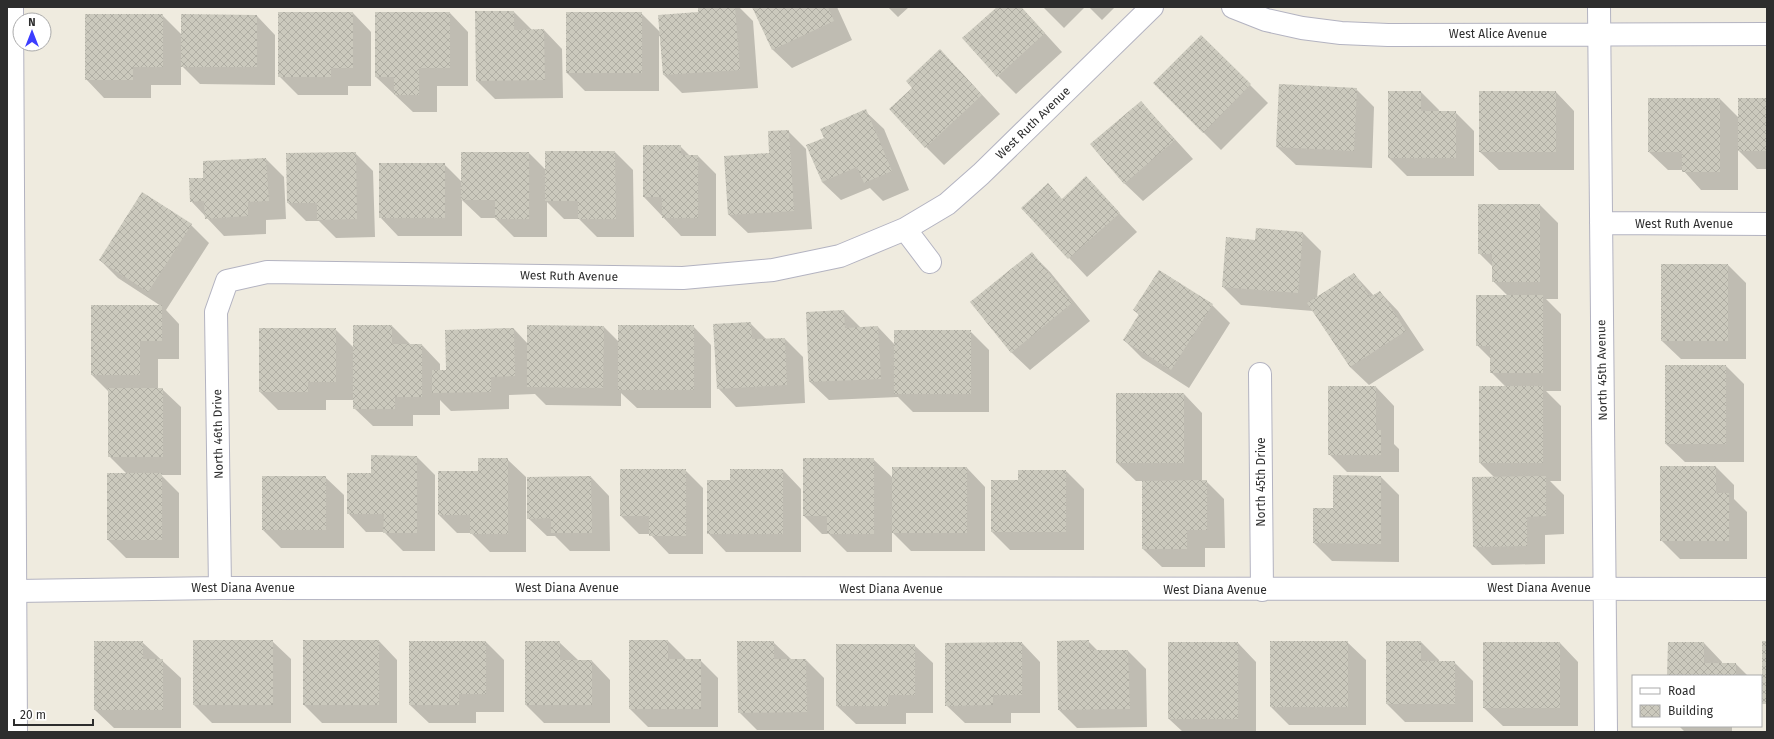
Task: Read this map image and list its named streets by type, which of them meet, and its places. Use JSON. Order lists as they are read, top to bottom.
{
  "streets": {
    "street": [
      "West Alice Avenue",
      "West Ruth Avenue",
      "North 45th Avenue",
      "North 46th Drive",
      "North 45th Drive",
      "West Diana Avenue"
    ]
  },
  "crossings": [
    ["West Alice Avenue", "North 45th Avenue"],
    ["West Ruth Avenue", "North 45th Avenue"],
    ["West Ruth Avenue", "North 46th Drive"],
    ["North 45th Avenue", "West Diana Avenue"],
    ["North 46th Drive", "West Diana Avenue"],
    ["North 45th Drive", "West Diana Avenue"]
  ],
  "legend": ["Road", "Building"],
  "scale_bar": "20 m",
  "north": "top"
}
